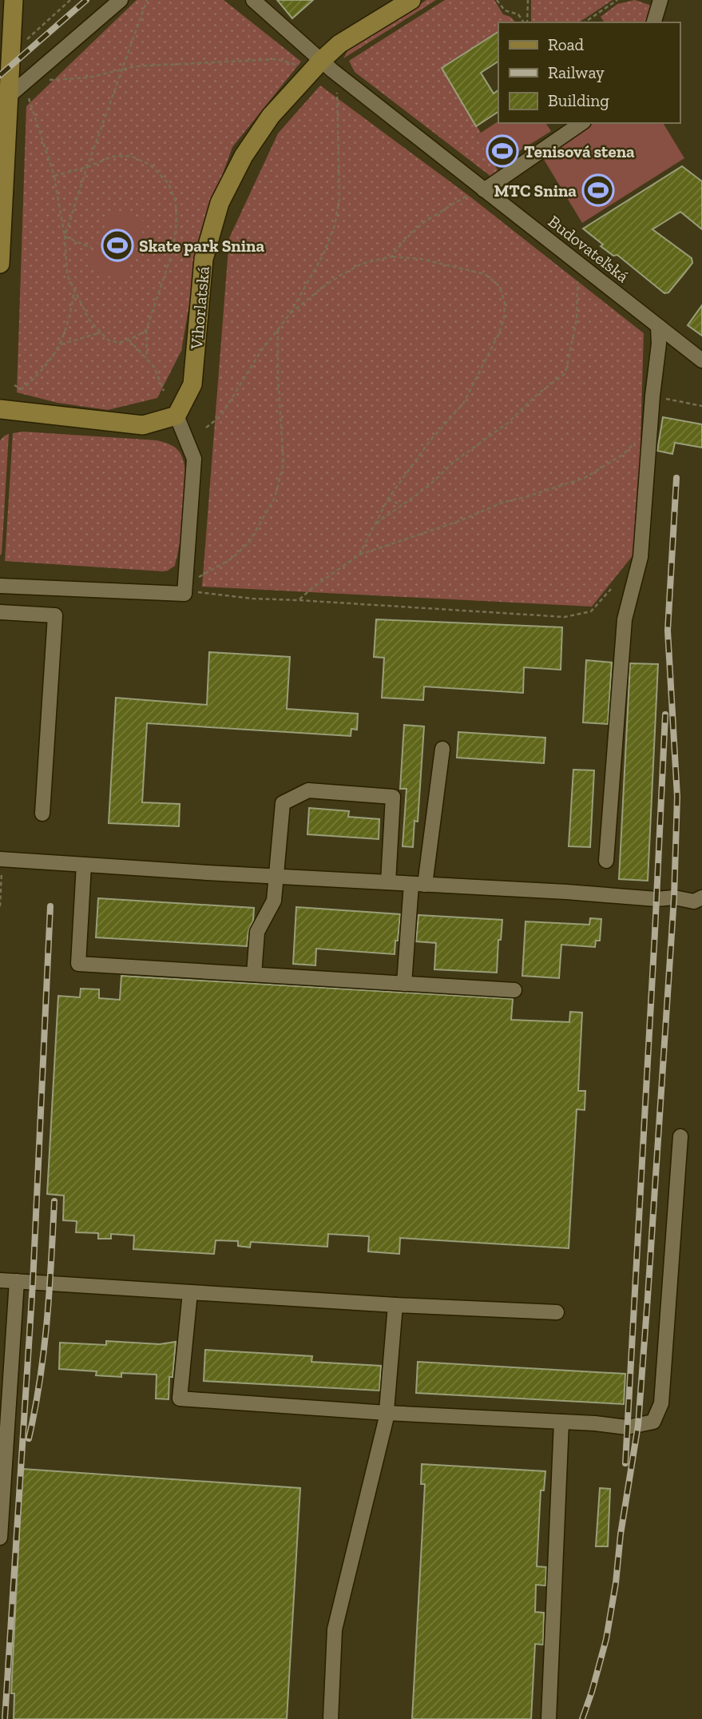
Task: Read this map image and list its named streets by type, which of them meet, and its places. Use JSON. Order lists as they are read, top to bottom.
{
  "streets": {
    "main road": ["Vihorlatská"],
    "street": ["Budovateľská"]
  },
  "crossings": [
    ["Budovateľská", "Vihorlatská"]
  ],
  "places": {
    "sports": ["Tenisová stena", "MTC Snina", "Skate park Snina"]
  },
  "legend": ["Road", "Railway", "Building"]
}
